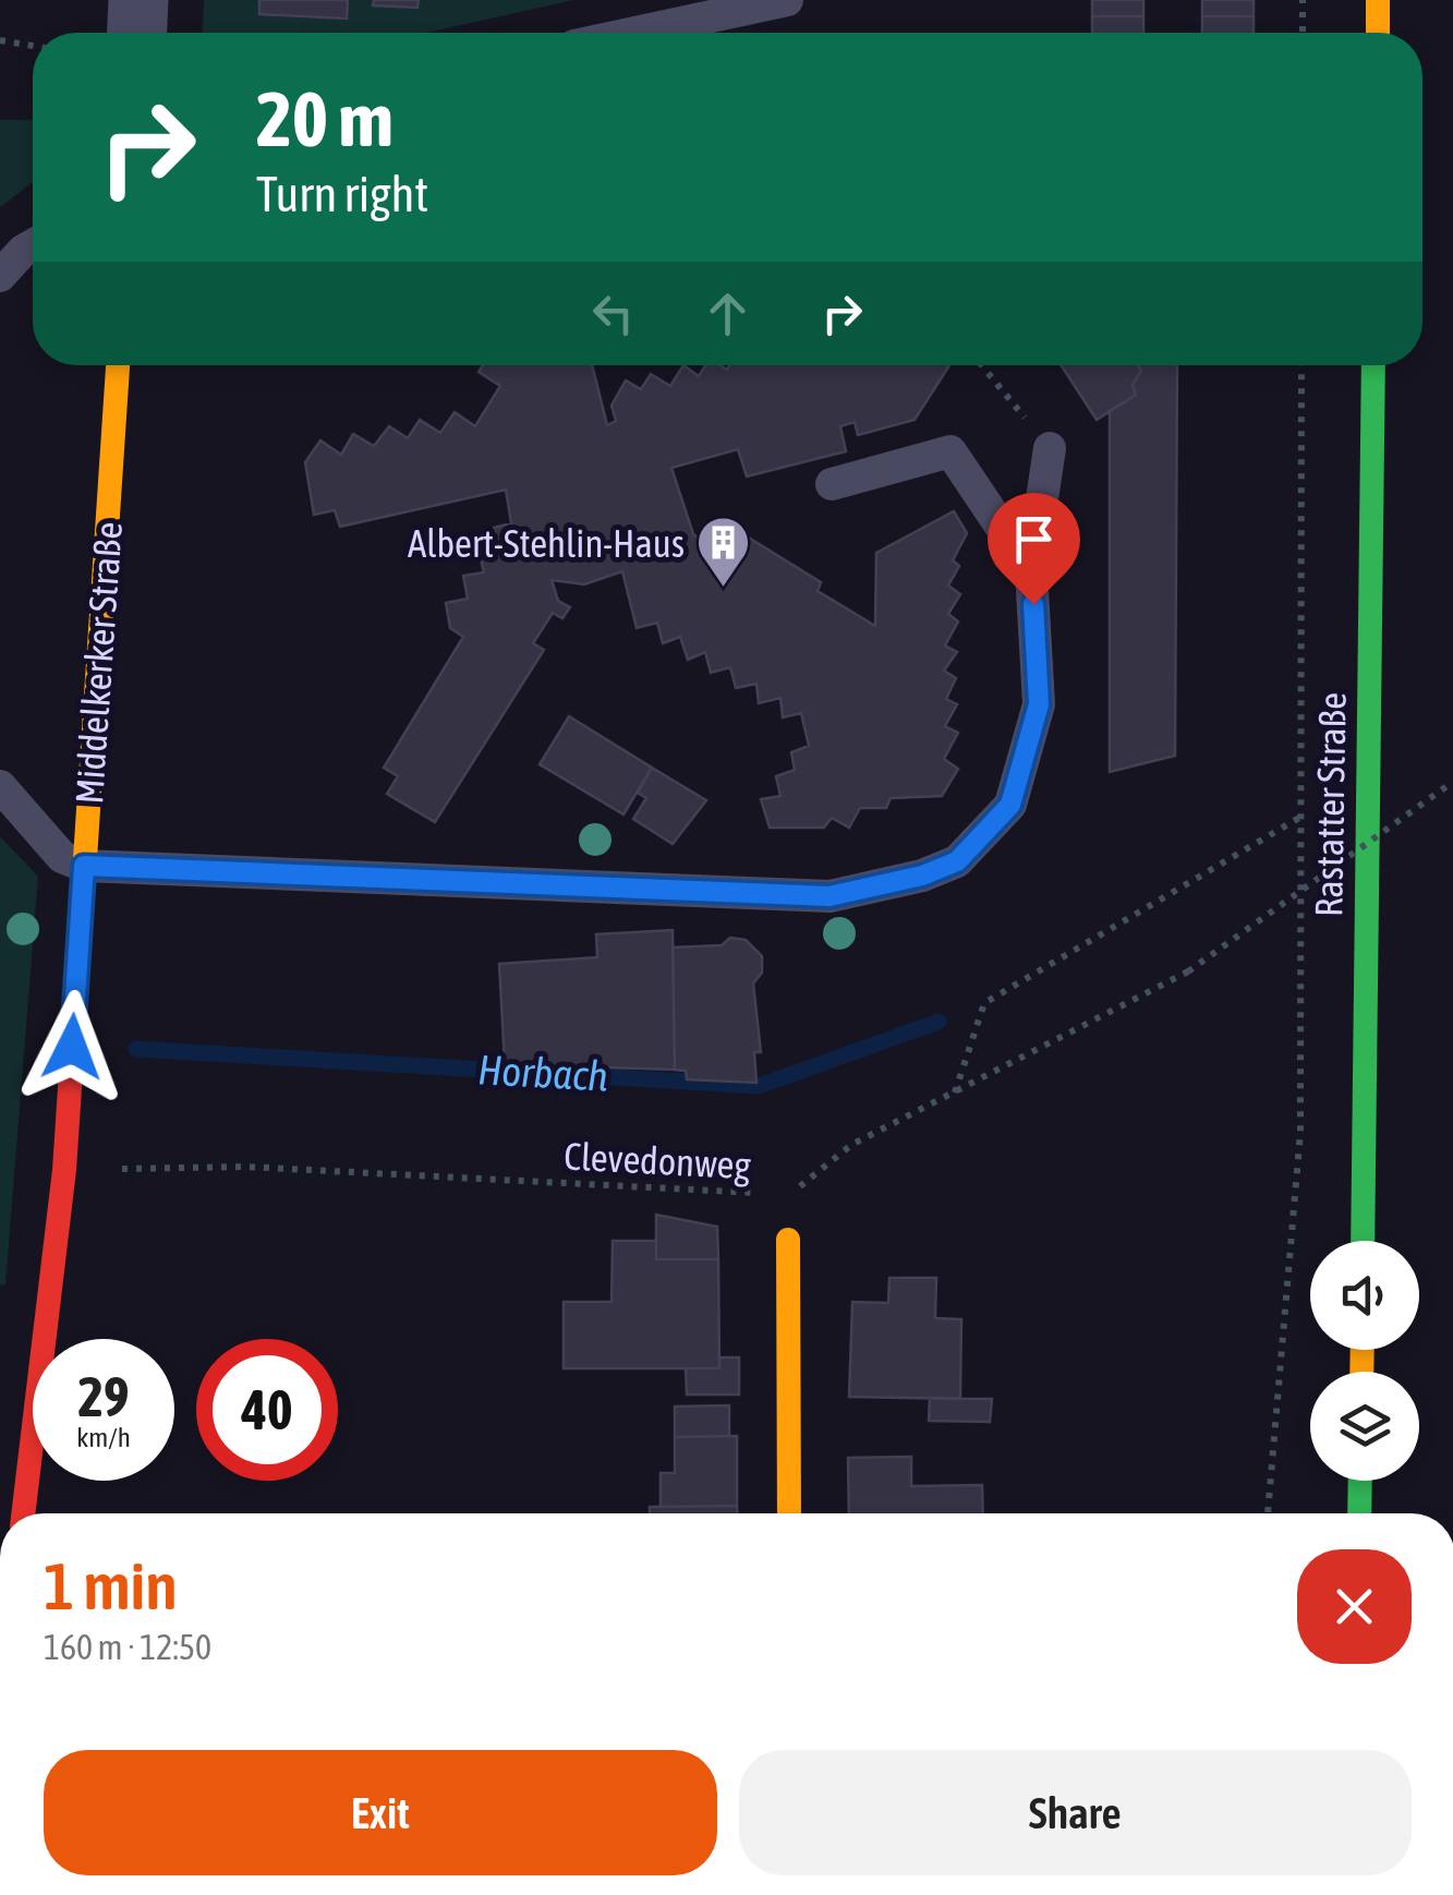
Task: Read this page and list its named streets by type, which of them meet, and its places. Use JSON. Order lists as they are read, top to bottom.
{
  "streets": {
    "street": ["Middelkerker Straße", "Rastatter Straße"],
    "path": ["Clevedonweg"]
  },
  "crossings": [
    ["Middelkerker Straße", "Clevedonweg"]
  ],
  "water": ["Horbach"],
  "places": {
    "building": ["Albert-Stehlin-Haus"]
  },
  "page": {
    "turn": ["20 m", "Turn right"],
    "speed": "29 km/h",
    "limit": "40",
    "heading": ["1 min", "160 m · 12:50"],
    "buttons": ["Exit", "Share"]
  }
}
